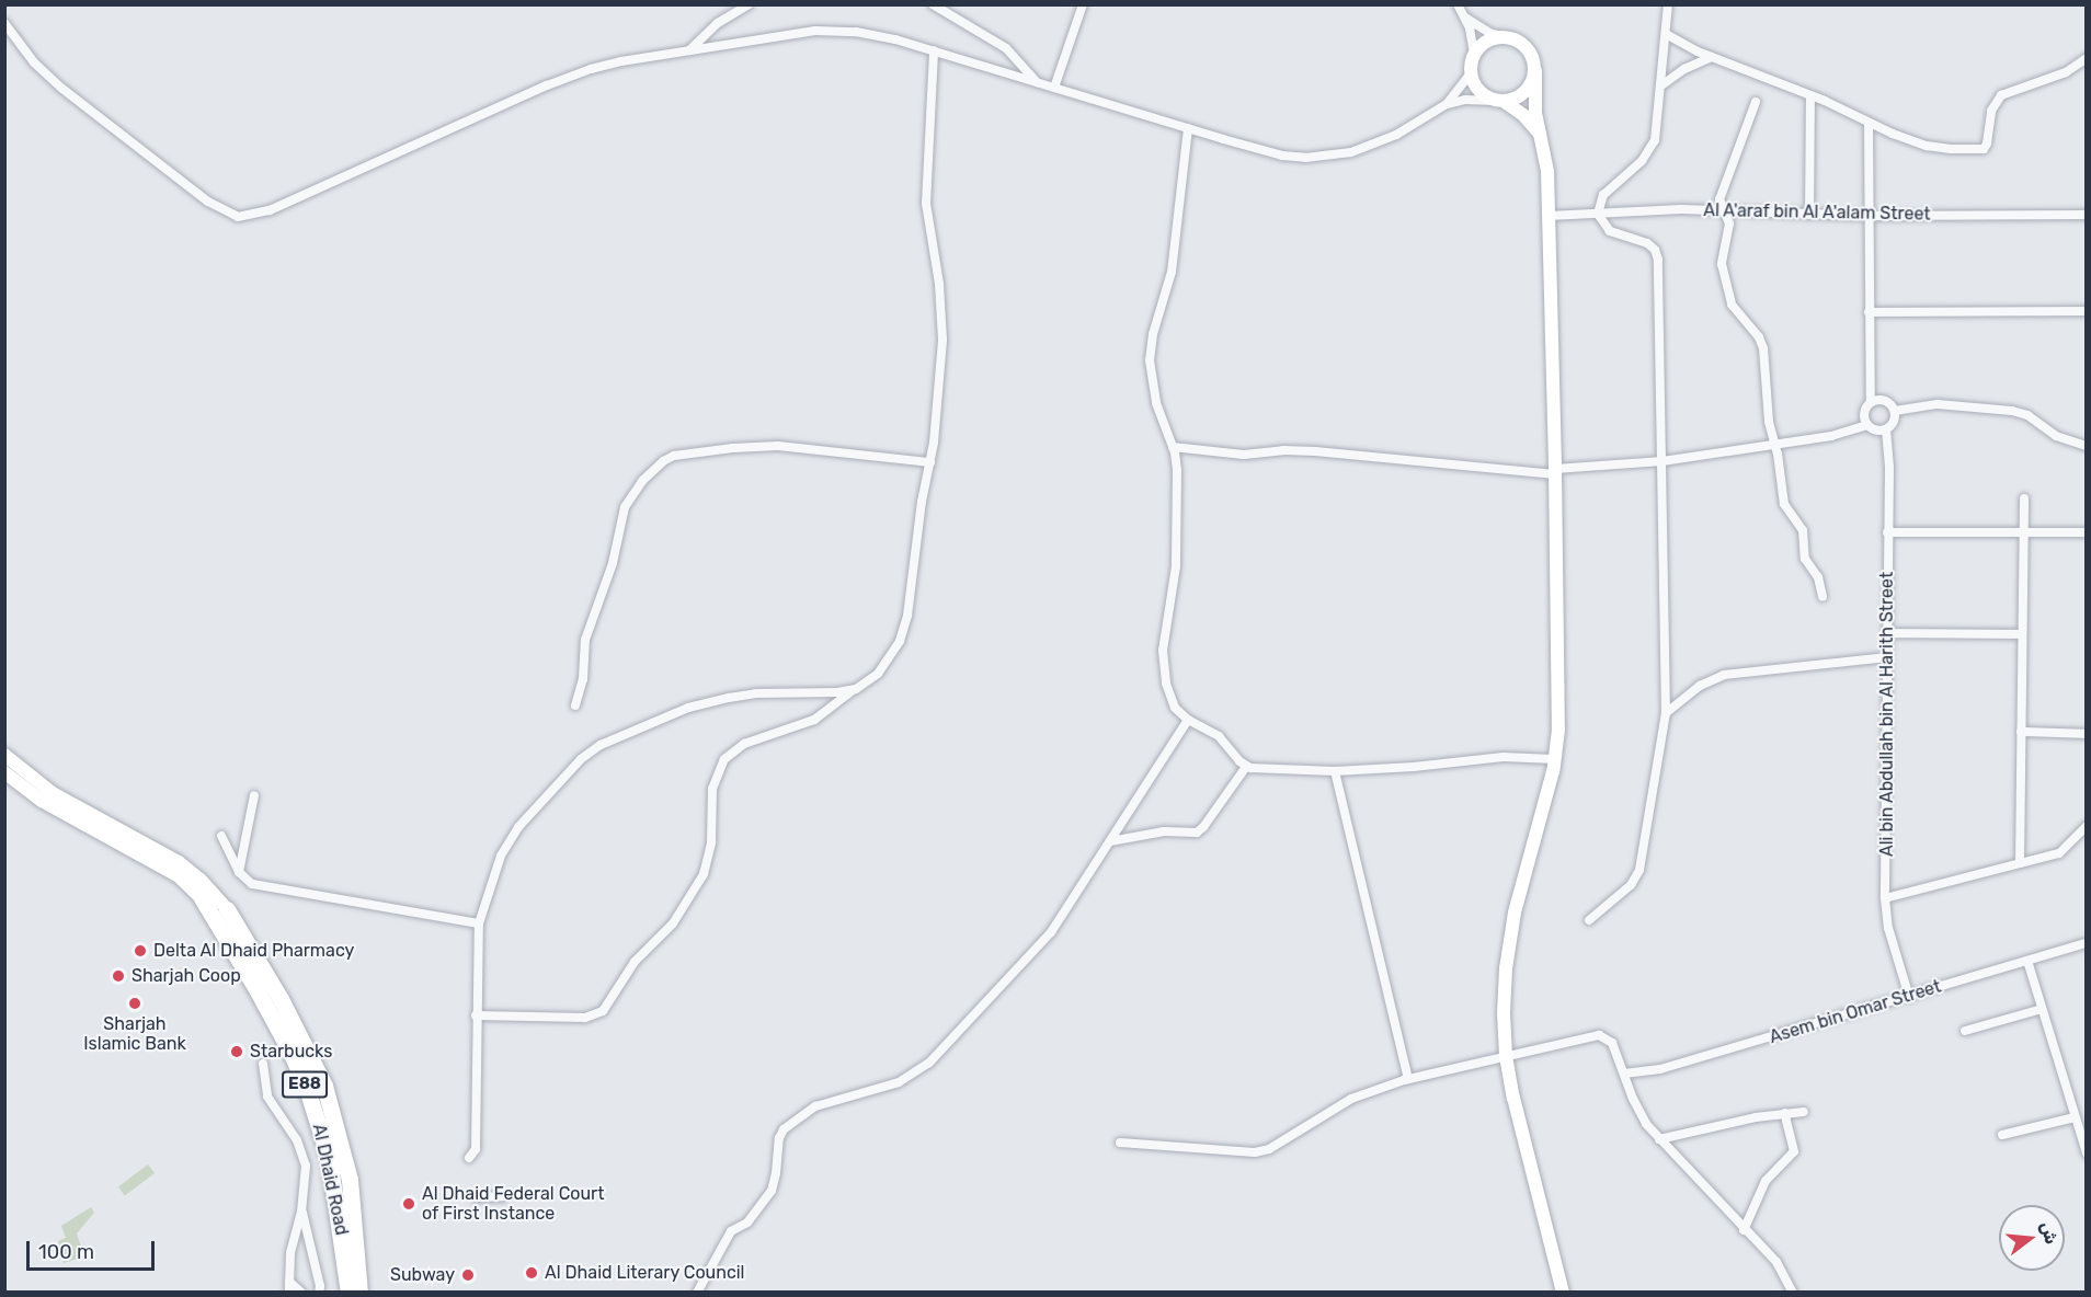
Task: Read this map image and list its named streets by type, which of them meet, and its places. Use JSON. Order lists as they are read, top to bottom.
{
  "streets": {
    "highway": ["E88", "Al Dhaid Road"],
    "street": ["Al A'araf bin Al A'alam Street", "Ali bin Abdullah bin Al Harith Street", "Asem bin Omar Street"]
  },
  "crossings": [
    ["Ali bin Abdullah bin Al Harith Street", "Asem bin Omar Street"]
  ],
  "places": [
    "Delta Al Dhaid Pharmacy",
    "Sharjah Coop",
    "Sharjah Islamic Bank",
    "Starbucks",
    "Al Dhaid Federal Court of First Instance",
    "Al Dhaid Literary Council",
    "Subway"
  ],
  "scale_bar": "100 m",
  "north": "right"
}
